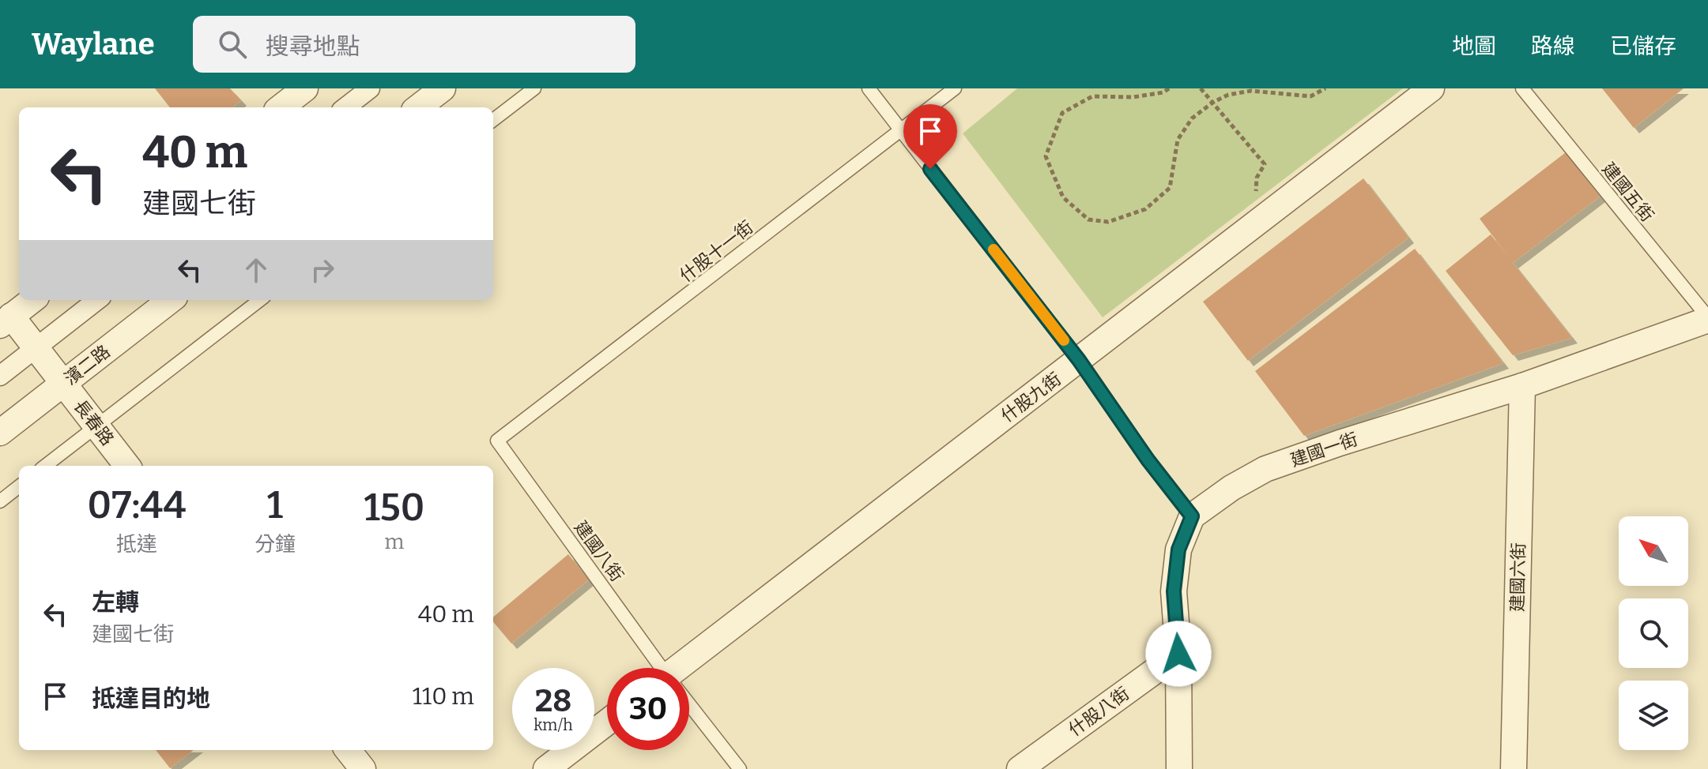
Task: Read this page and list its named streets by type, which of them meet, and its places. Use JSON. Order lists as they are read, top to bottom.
{
  "streets": {
    "street": [
      "濱二路",
      "什股九街",
      "長春路",
      "建國一街",
      "建國六街",
      "什股八街"
    ],
    "lane": ["建國五街", "什股十一街", "建國八街"]
  },
  "crossings": [
    ["建國五街", "建國一街"],
    ["什股十一街", "建國八街"],
    ["濱二路", "長春路"],
    ["建國一街", "建國六街"]
  ],
  "north": "top left",
  "page": {
    "header": "Waylane",
    "search": "搜尋地點",
    "nav": ["地圖", "路線", "已儲存"],
    "turn": ["40 m", "建國七街"],
    "eta": [
      "07:44",
      "抵達",
      "1",
      "分鐘",
      "150",
      "m"
    ],
    "list": [
      {
        "name": "左轉",
        "note": "建國七街",
        "value": "40 m"
      },
      {
        "name": "抵達目的地",
        "value": "110 m"
      }
    ],
    "speed": "28 km/h",
    "limit": "30"
  }
}
